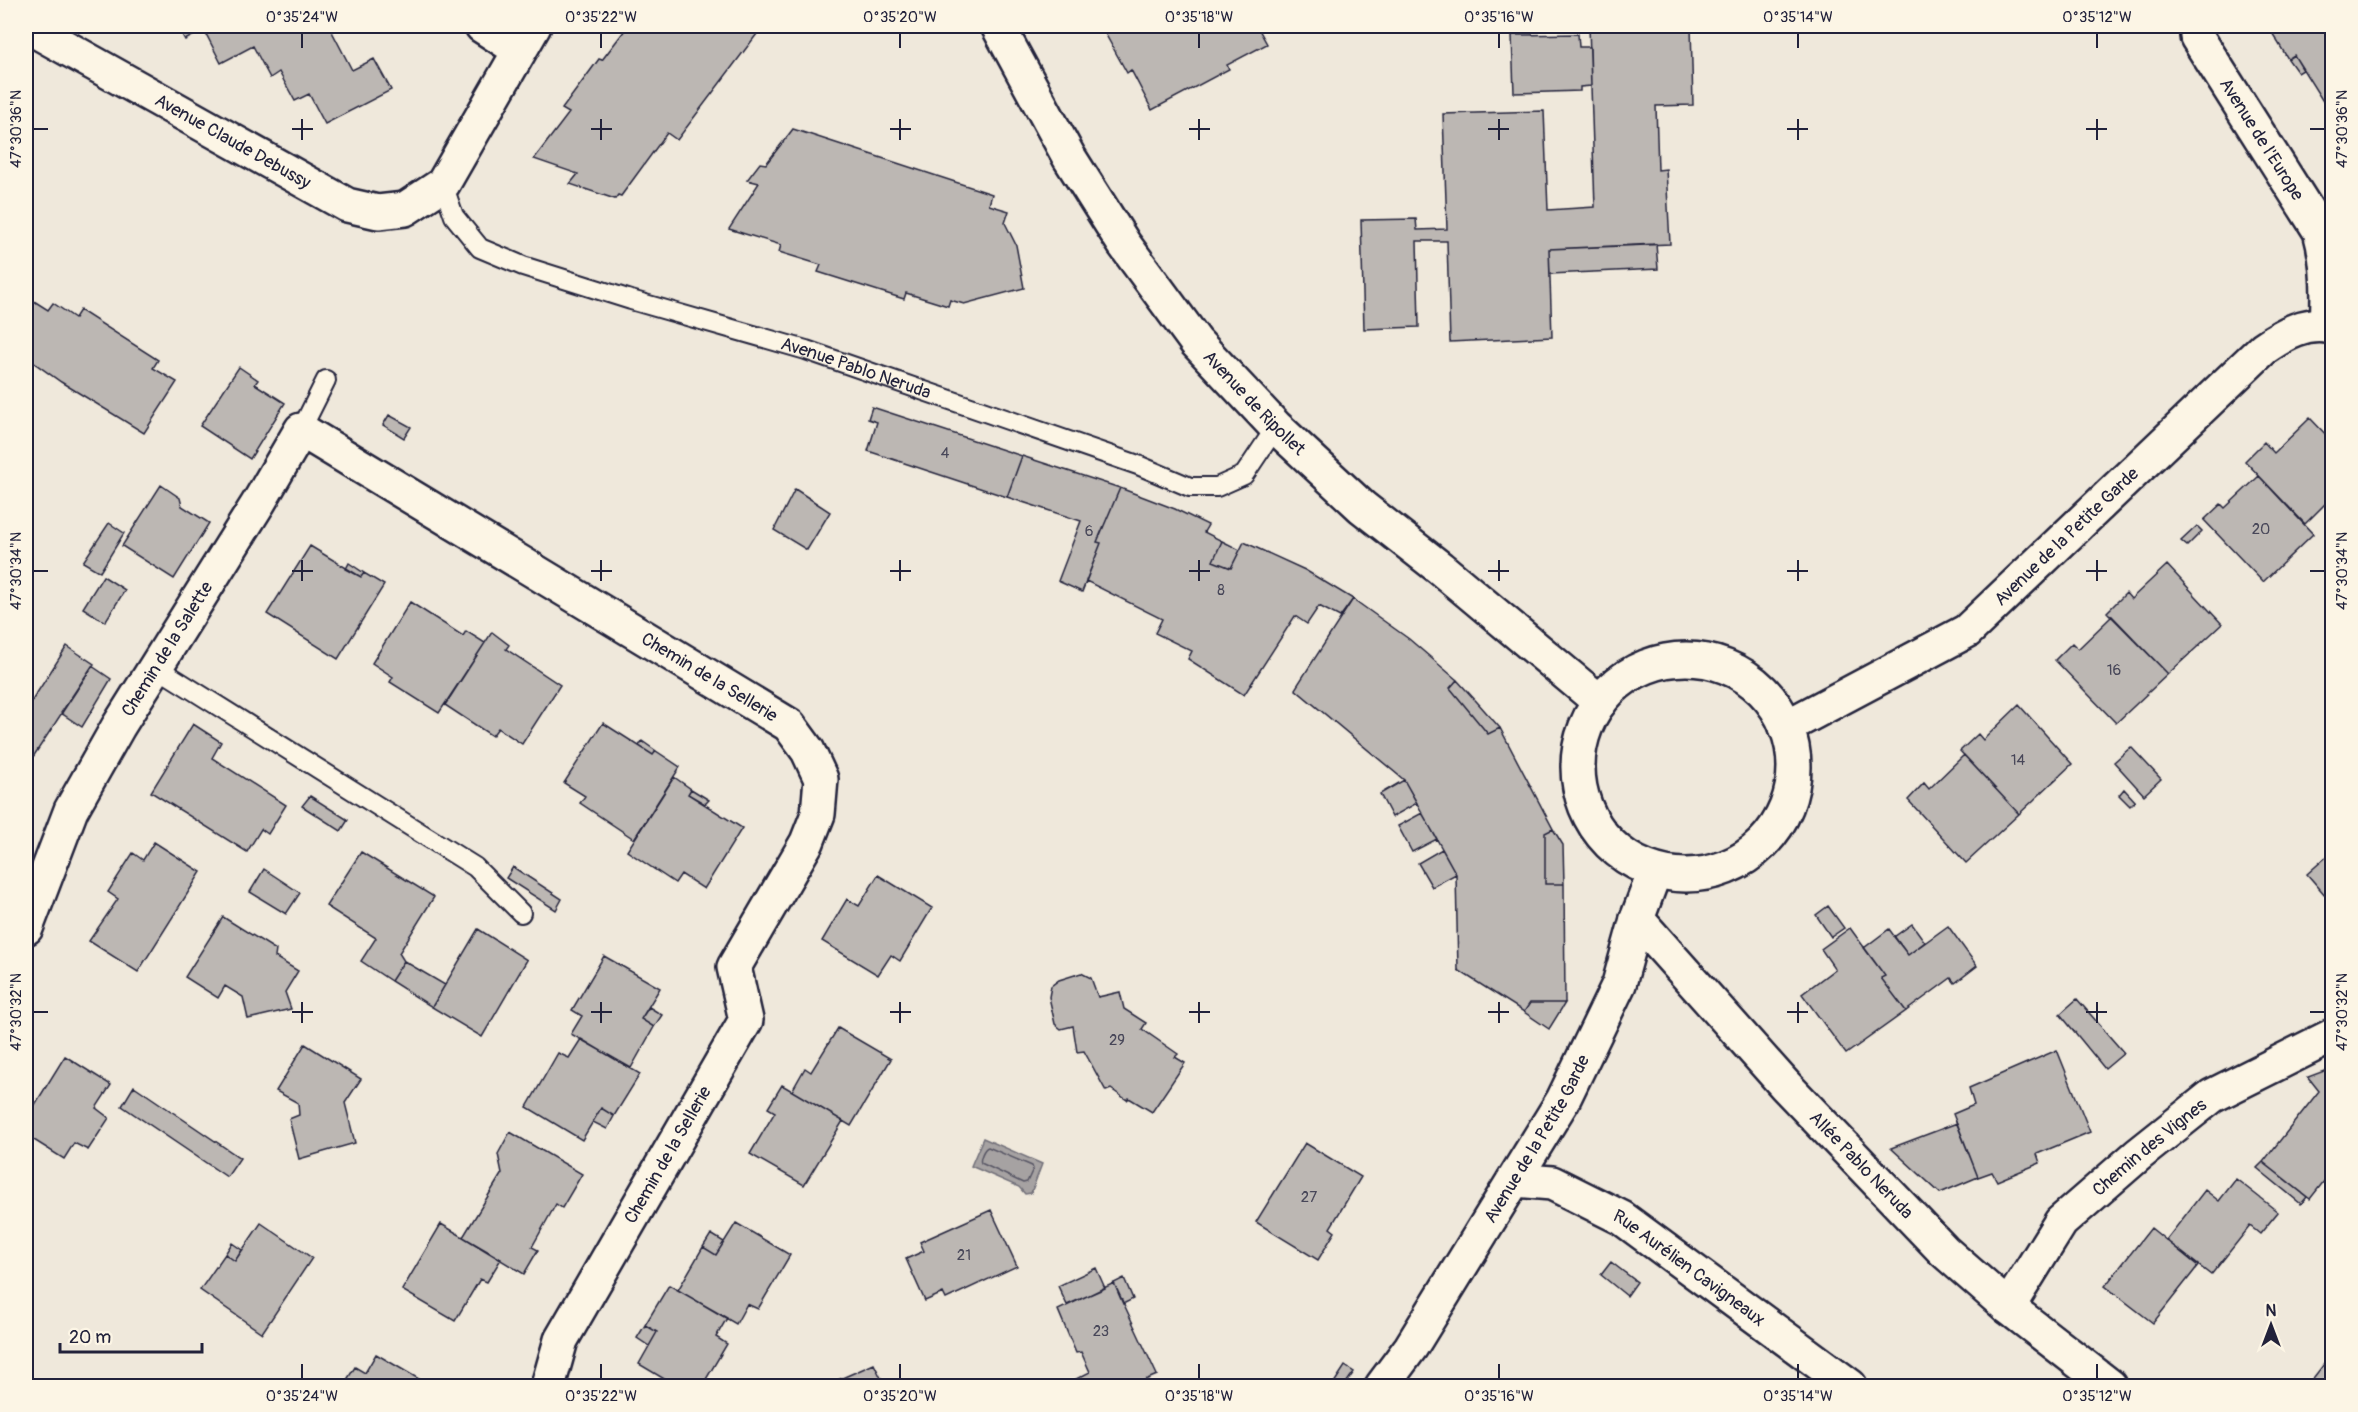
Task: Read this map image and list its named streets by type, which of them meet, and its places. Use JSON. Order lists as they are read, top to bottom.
{
  "streets": {
    "street": [
      "Avenue de l'Europe",
      "Avenue Claude Debussy",
      "Avenue de Ripollet",
      "Avenue de la Petite Garde",
      "Chemin de la Salette",
      "Chemin de la Sellerie",
      "Chemin des Vignes",
      "Allée Pablo Neruda",
      "Rue Aurélien Cavigneaux"
    ],
    "lane": ["Avenue Pablo Neruda"]
  },
  "crossings": [
    ["Avenue de l'Europe", "Avenue de la Petite Garde"],
    ["Avenue Claude Debussy", "Avenue Pablo Neruda"],
    ["Avenue Pablo Neruda", "Avenue de Ripollet"],
    ["Avenue de la Petite Garde", "Allée Pablo Neruda"],
    ["Avenue de la Petite Garde", "Rue Aurélien Cavigneaux"],
    ["Chemin de la Salette", "Chemin de la Sellerie"],
    ["Chemin des Vignes", "Allée Pablo Neruda"]
  ],
  "house_numbers": [
    "4",
    "20",
    "6",
    "8",
    "16",
    "14",
    "29",
    "27",
    "21",
    "23"
  ],
  "scale_bar": "20 m",
  "north": "top",
  "coordinates": [
    "0°35'24\"W",
    "0°35'22\"W",
    "0°35'20\"W",
    "0°35'18\"W",
    "0°35'16\"W",
    "0°35'14\"W",
    "0°35'12\"W",
    "47°30'36\"N",
    "47°30'34\"N",
    "47°30'32\"N"
  ]
}
